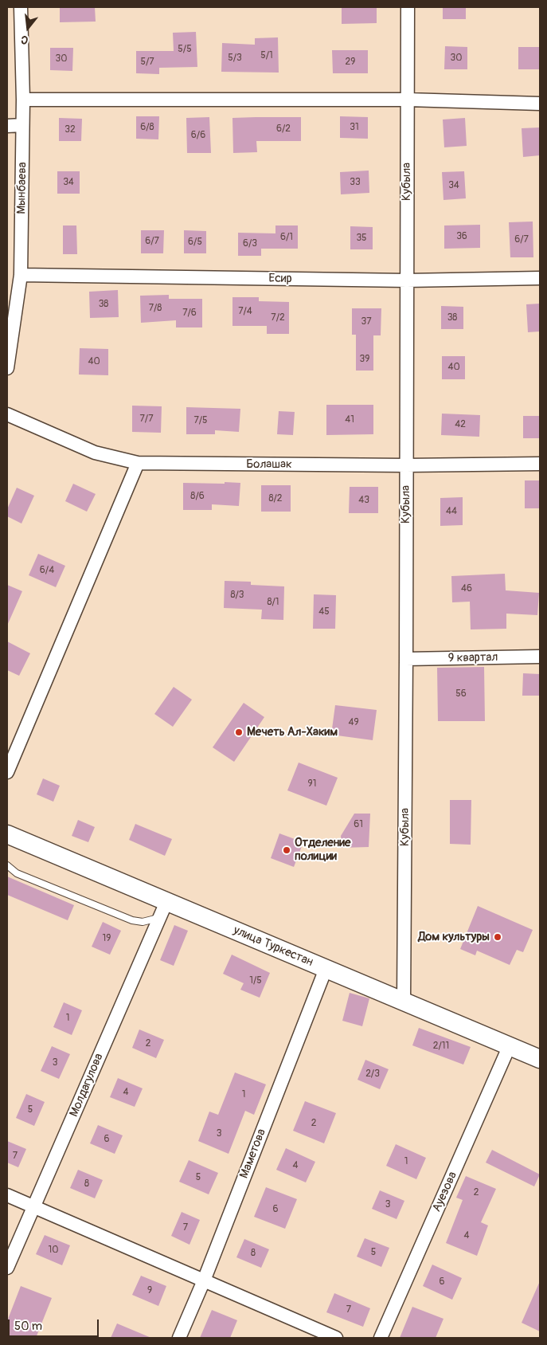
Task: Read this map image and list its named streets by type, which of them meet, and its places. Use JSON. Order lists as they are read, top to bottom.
{
  "streets": {
    "street": [
      "Кубыла",
      "Мынбаева",
      "Есир",
      "Болашак",
      "9 квартал",
      "улица Туркестан",
      "Молдагулова",
      "Маметова",
      "Ауезова"
    ]
  },
  "crossings": [
    ["Кубыла", "Есир"],
    ["Кубыла", "Болашак"],
    ["Кубыла", "9 квартал"],
    ["Кубыла", "улица Туркестан"],
    ["Мынбаева", "Есир"],
    ["улица Туркестан", "Молдагулова"],
    ["улица Туркестан", "Маметова"],
    ["улица Туркестан", "Ауезова"]
  ],
  "places": ["Мечеть Ал-Хаким", "Отделение полиции", "Дом культуры"],
  "house_numbers": [
    "5/5",
    "5/1",
    "5/3",
    "30",
    "30",
    "5/7",
    "29",
    "6/8",
    "31",
    "6/2",
    "32",
    "6/6",
    "34",
    "33",
    "34",
    "36",
    "6/1",
    "35",
    "6/7",
    "6/7",
    "6/5",
    "6/3",
    "38",
    "7/8",
    "7/4",
    "7/6",
    "7/2",
    "38",
    "37",
    "39",
    "40",
    "40",
    "7/7",
    "41",
    "7/5",
    "42",
    "8/6",
    "8/2",
    "43",
    "44",
    "6/4",
    "46",
    "8/3",
    "8/1",
    "45",
    "56",
    "49",
    "91",
    "61",
    "19",
    "1/5",
    "1",
    "2",
    "2/11",
    "3",
    "2/3",
    "4",
    "1",
    "5",
    "2",
    "3",
    "6",
    "7",
    "1",
    "4",
    "5",
    "8",
    "2",
    "3",
    "6",
    "7",
    "4",
    "10",
    "5",
    "8",
    "6",
    "9",
    "7"
  ],
  "scale_bar": "50 m",
  "north": "bottom"
}
